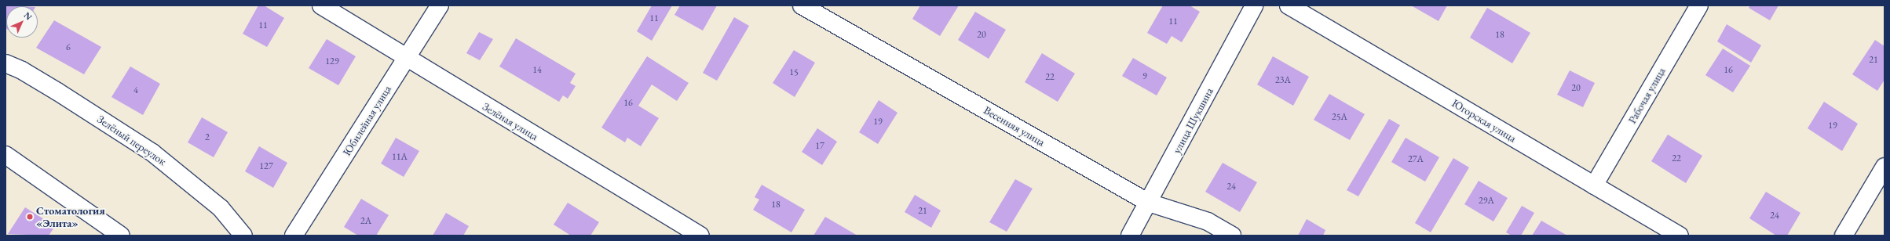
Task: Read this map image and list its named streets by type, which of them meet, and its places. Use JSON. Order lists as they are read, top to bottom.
{
  "streets": {
    "street": [
      "Рабочая улица",
      "Юбилейная улица",
      "улица Шукшина",
      "Югорская улица",
      "Зелёная улица",
      "Весенняя улица",
      "Зелёный переулок"
    ]
  },
  "crossings": [
    ["Рабочая улица", "Югорская улица"],
    ["Юбилейная улица", "Зелёная улица"],
    ["улица Шукшина", "Весенняя улица"]
  ],
  "places": ["Стоматология «Элита»"],
  "house_numbers": [
    "11",
    "11",
    "11",
    "20",
    "18",
    "6",
    "21",
    "129",
    "14",
    "16",
    "15",
    "9",
    "22",
    "23А",
    "20",
    "4",
    "16",
    "25А",
    "19",
    "19",
    "2",
    "17",
    "11А",
    "22",
    "27А",
    "127",
    "24",
    "29А",
    "18",
    "21",
    "24",
    "2А"
  ],
  "north": "top right"
}
